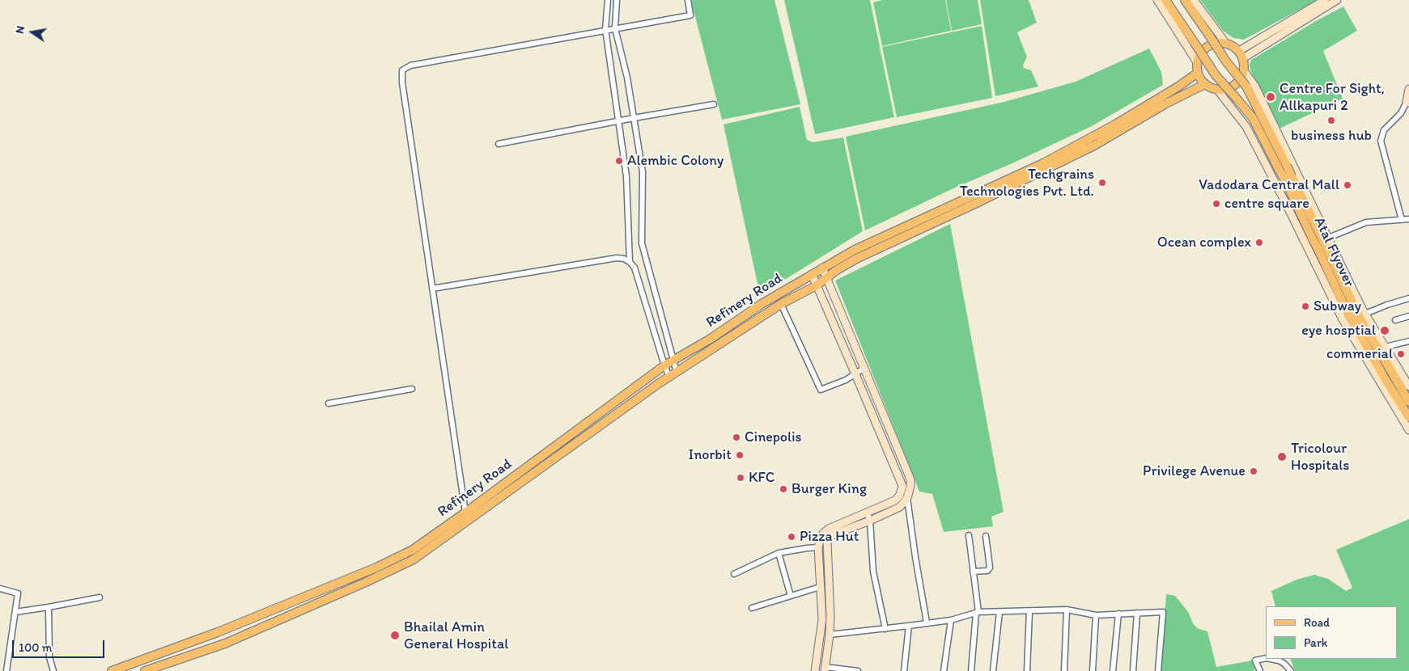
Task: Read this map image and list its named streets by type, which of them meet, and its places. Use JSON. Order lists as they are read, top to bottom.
{
  "streets": {
    "main road": ["Atal Flyover", "Refinery Road"]
  },
  "places": [
    "Centre For Sight, Allkapuri 2",
    "business hub",
    "Alembic Colony",
    "Techgrains Technologies Pvt. Ltd.",
    "Vadodara Central Mall",
    "centre square",
    "Ocean complex",
    "Subway",
    "eye hosptial",
    "commerial",
    "Cinepolis",
    "Inorbit",
    "Tricolour Hospitals",
    "Privilege Avenue",
    "KFC",
    "Burger King",
    "Pizza Hut",
    "Bhailal Amin General Hospital"
  ],
  "legend": ["Road", "Park"],
  "scale_bar": "100 m",
  "north": "left"
}
